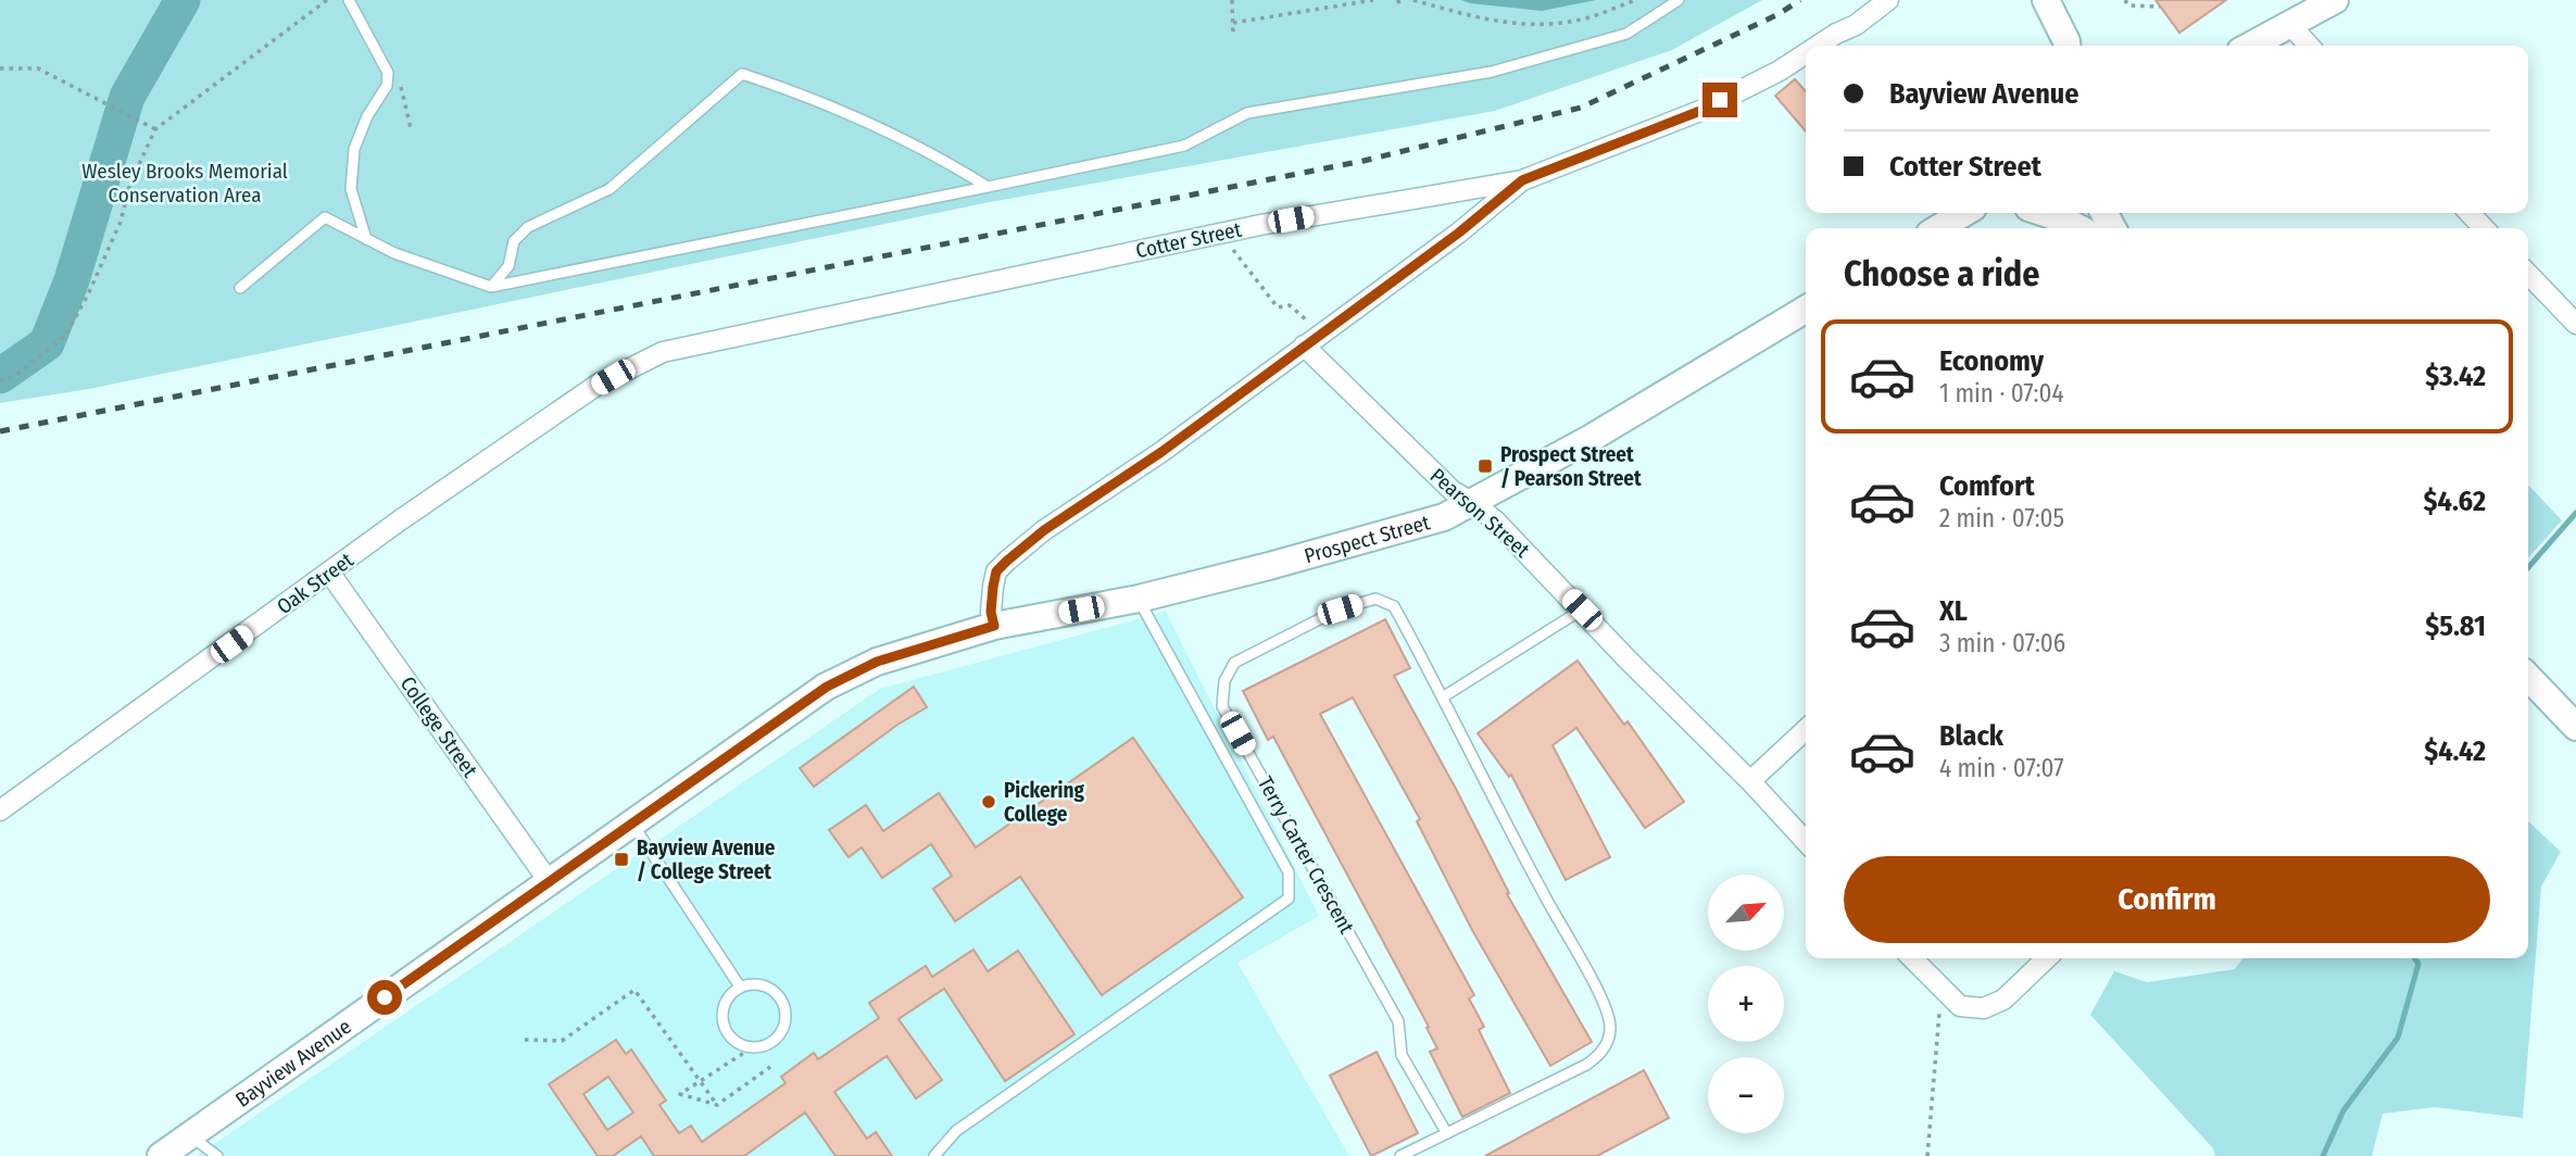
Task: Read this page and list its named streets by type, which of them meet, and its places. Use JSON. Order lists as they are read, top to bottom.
{
  "streets": {
    "main road": ["Prospect Street", "Bayview Avenue"],
    "street": [
      "Cotter Street",
      "Pearson Street",
      "Oak Street",
      "College Street"
    ],
    "lane": ["Terry Carter Crescent"]
  },
  "crossings": [
    ["Cotter Street", "Oak Street"],
    ["Pearson Street", "Prospect Street"],
    ["Prospect Street", "Bayview Avenue"],
    ["Oak Street", "College Street"],
    ["College Street", "Bayview Avenue"]
  ],
  "parks": ["Wesley Brooks Memorial Conservation Area"],
  "places": {
    "transit": ["Prospect Street / Pearson Street", "Bayview Avenue / College Street"],
    "other": ["Pickering College"]
  },
  "north": "top right",
  "page": {
    "banner": ["Bayview Avenue", "Cotter Street"],
    "heading": "Choose a ride",
    "list": [
      {
        "name": "Economy",
        "note": "1 min · 07:04",
        "value": "$3.42"
      },
      {
        "name": "Comfort",
        "note": "2 min · 07:05",
        "value": "$4.62"
      },
      {
        "name": "XL",
        "note": "3 min · 07:06",
        "value": "$5.81"
      },
      {
        "name": "Black",
        "note": "4 min · 07:07",
        "value": "$4.42"
      }
    ],
    "buttons": "Confirm",
    "map_buttons": ["+", "−"]
  }
}
